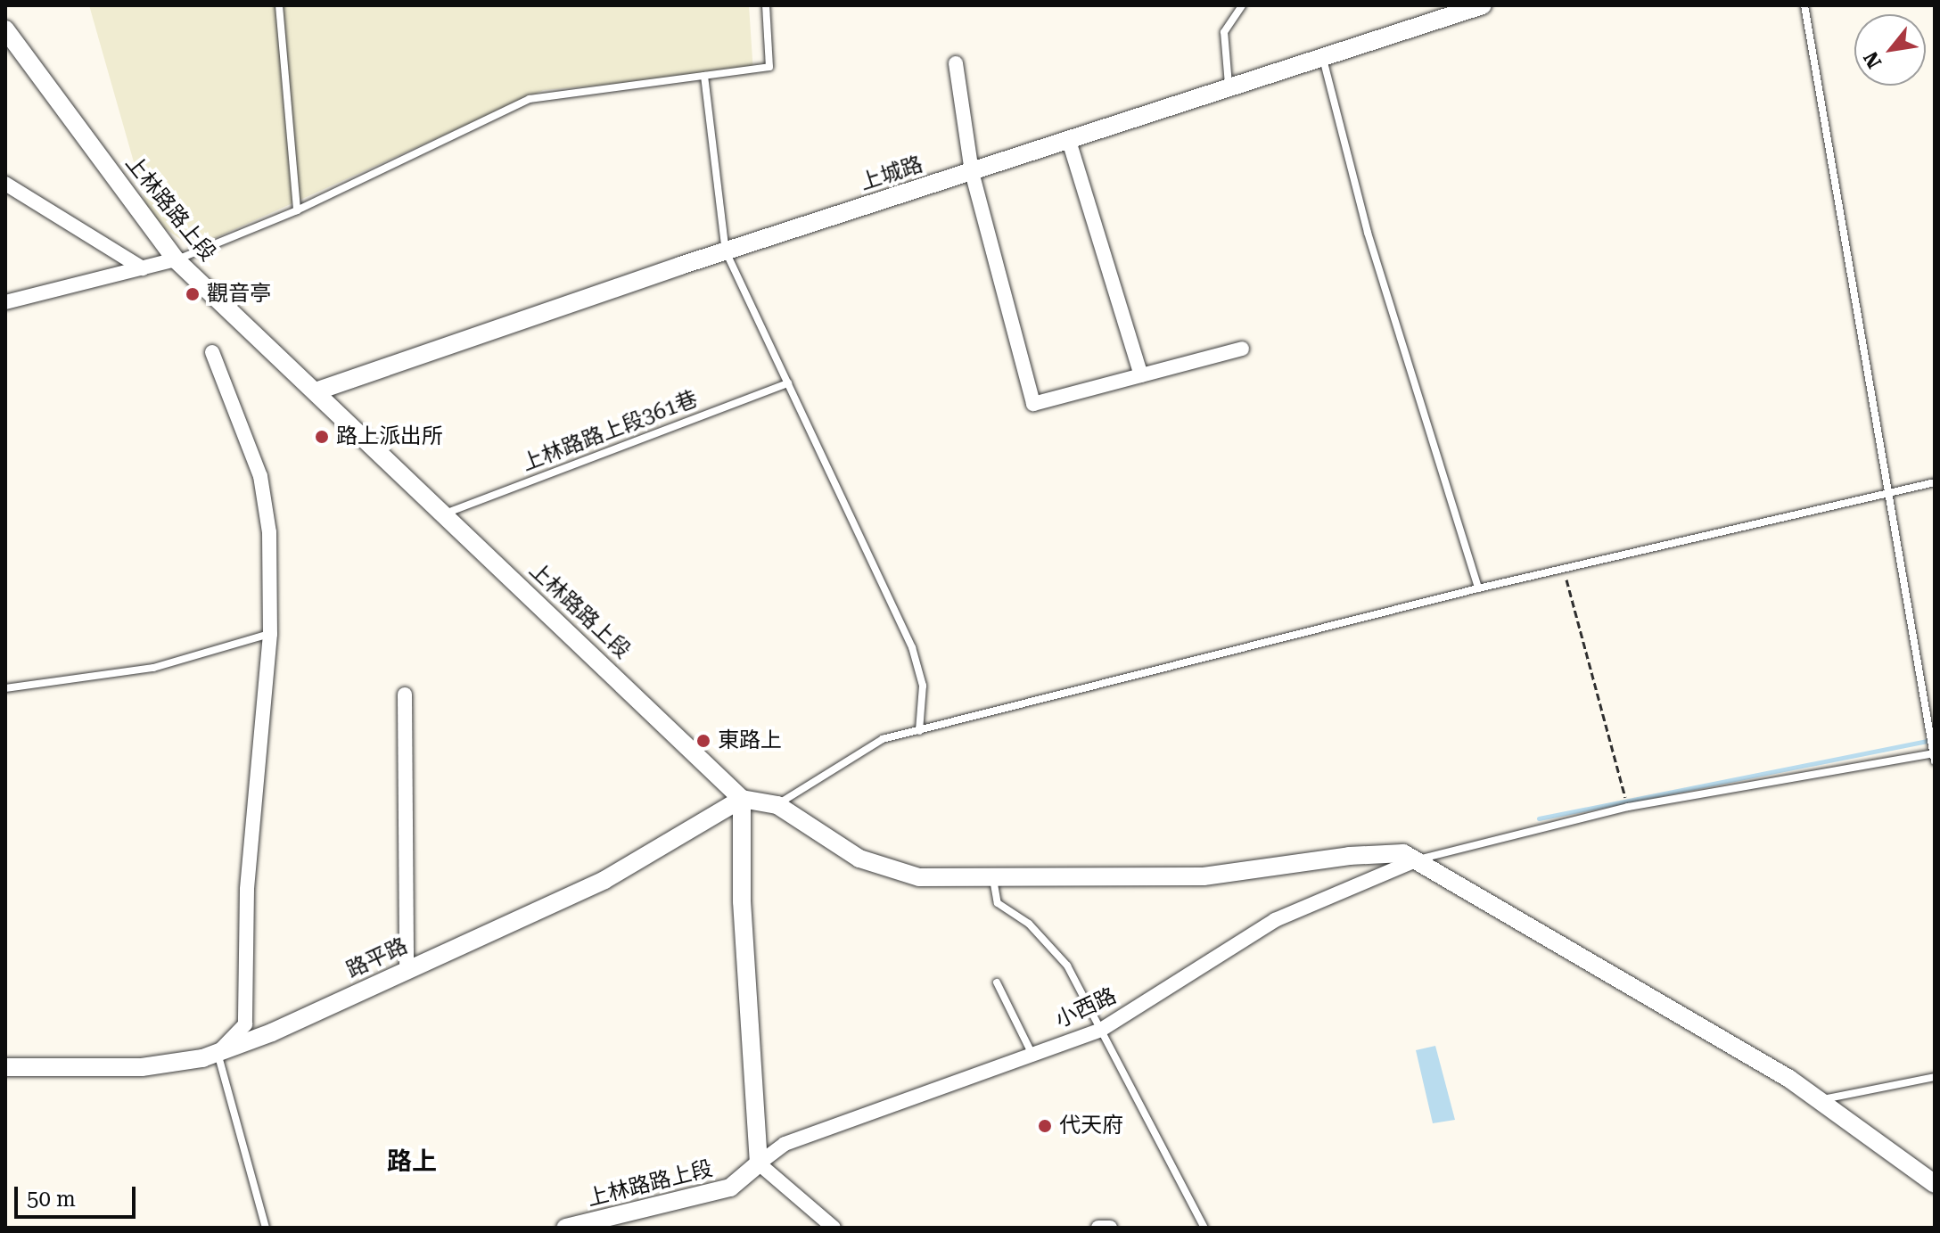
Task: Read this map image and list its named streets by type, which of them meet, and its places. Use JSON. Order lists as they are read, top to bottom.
{
  "streets": {
    "street": [
      "上城路",
      "上林路路上段",
      "路平路",
      "小西路"
    ],
    "lane": ["上林路路上段361巷"]
  },
  "crossings": [
    ["上城路", "上林路路上段"],
    ["上林路路上段", "上林路路上段361巷"],
    ["上林路路上段", "路平路"],
    ["上林路路上段", "小西路"]
  ],
  "districts": ["路上"],
  "places": [
    "觀音亭",
    "路上派出所",
    "東路上",
    "代天府"
  ],
  "scale_bar": "50 m",
  "north": "bottom left"
}
